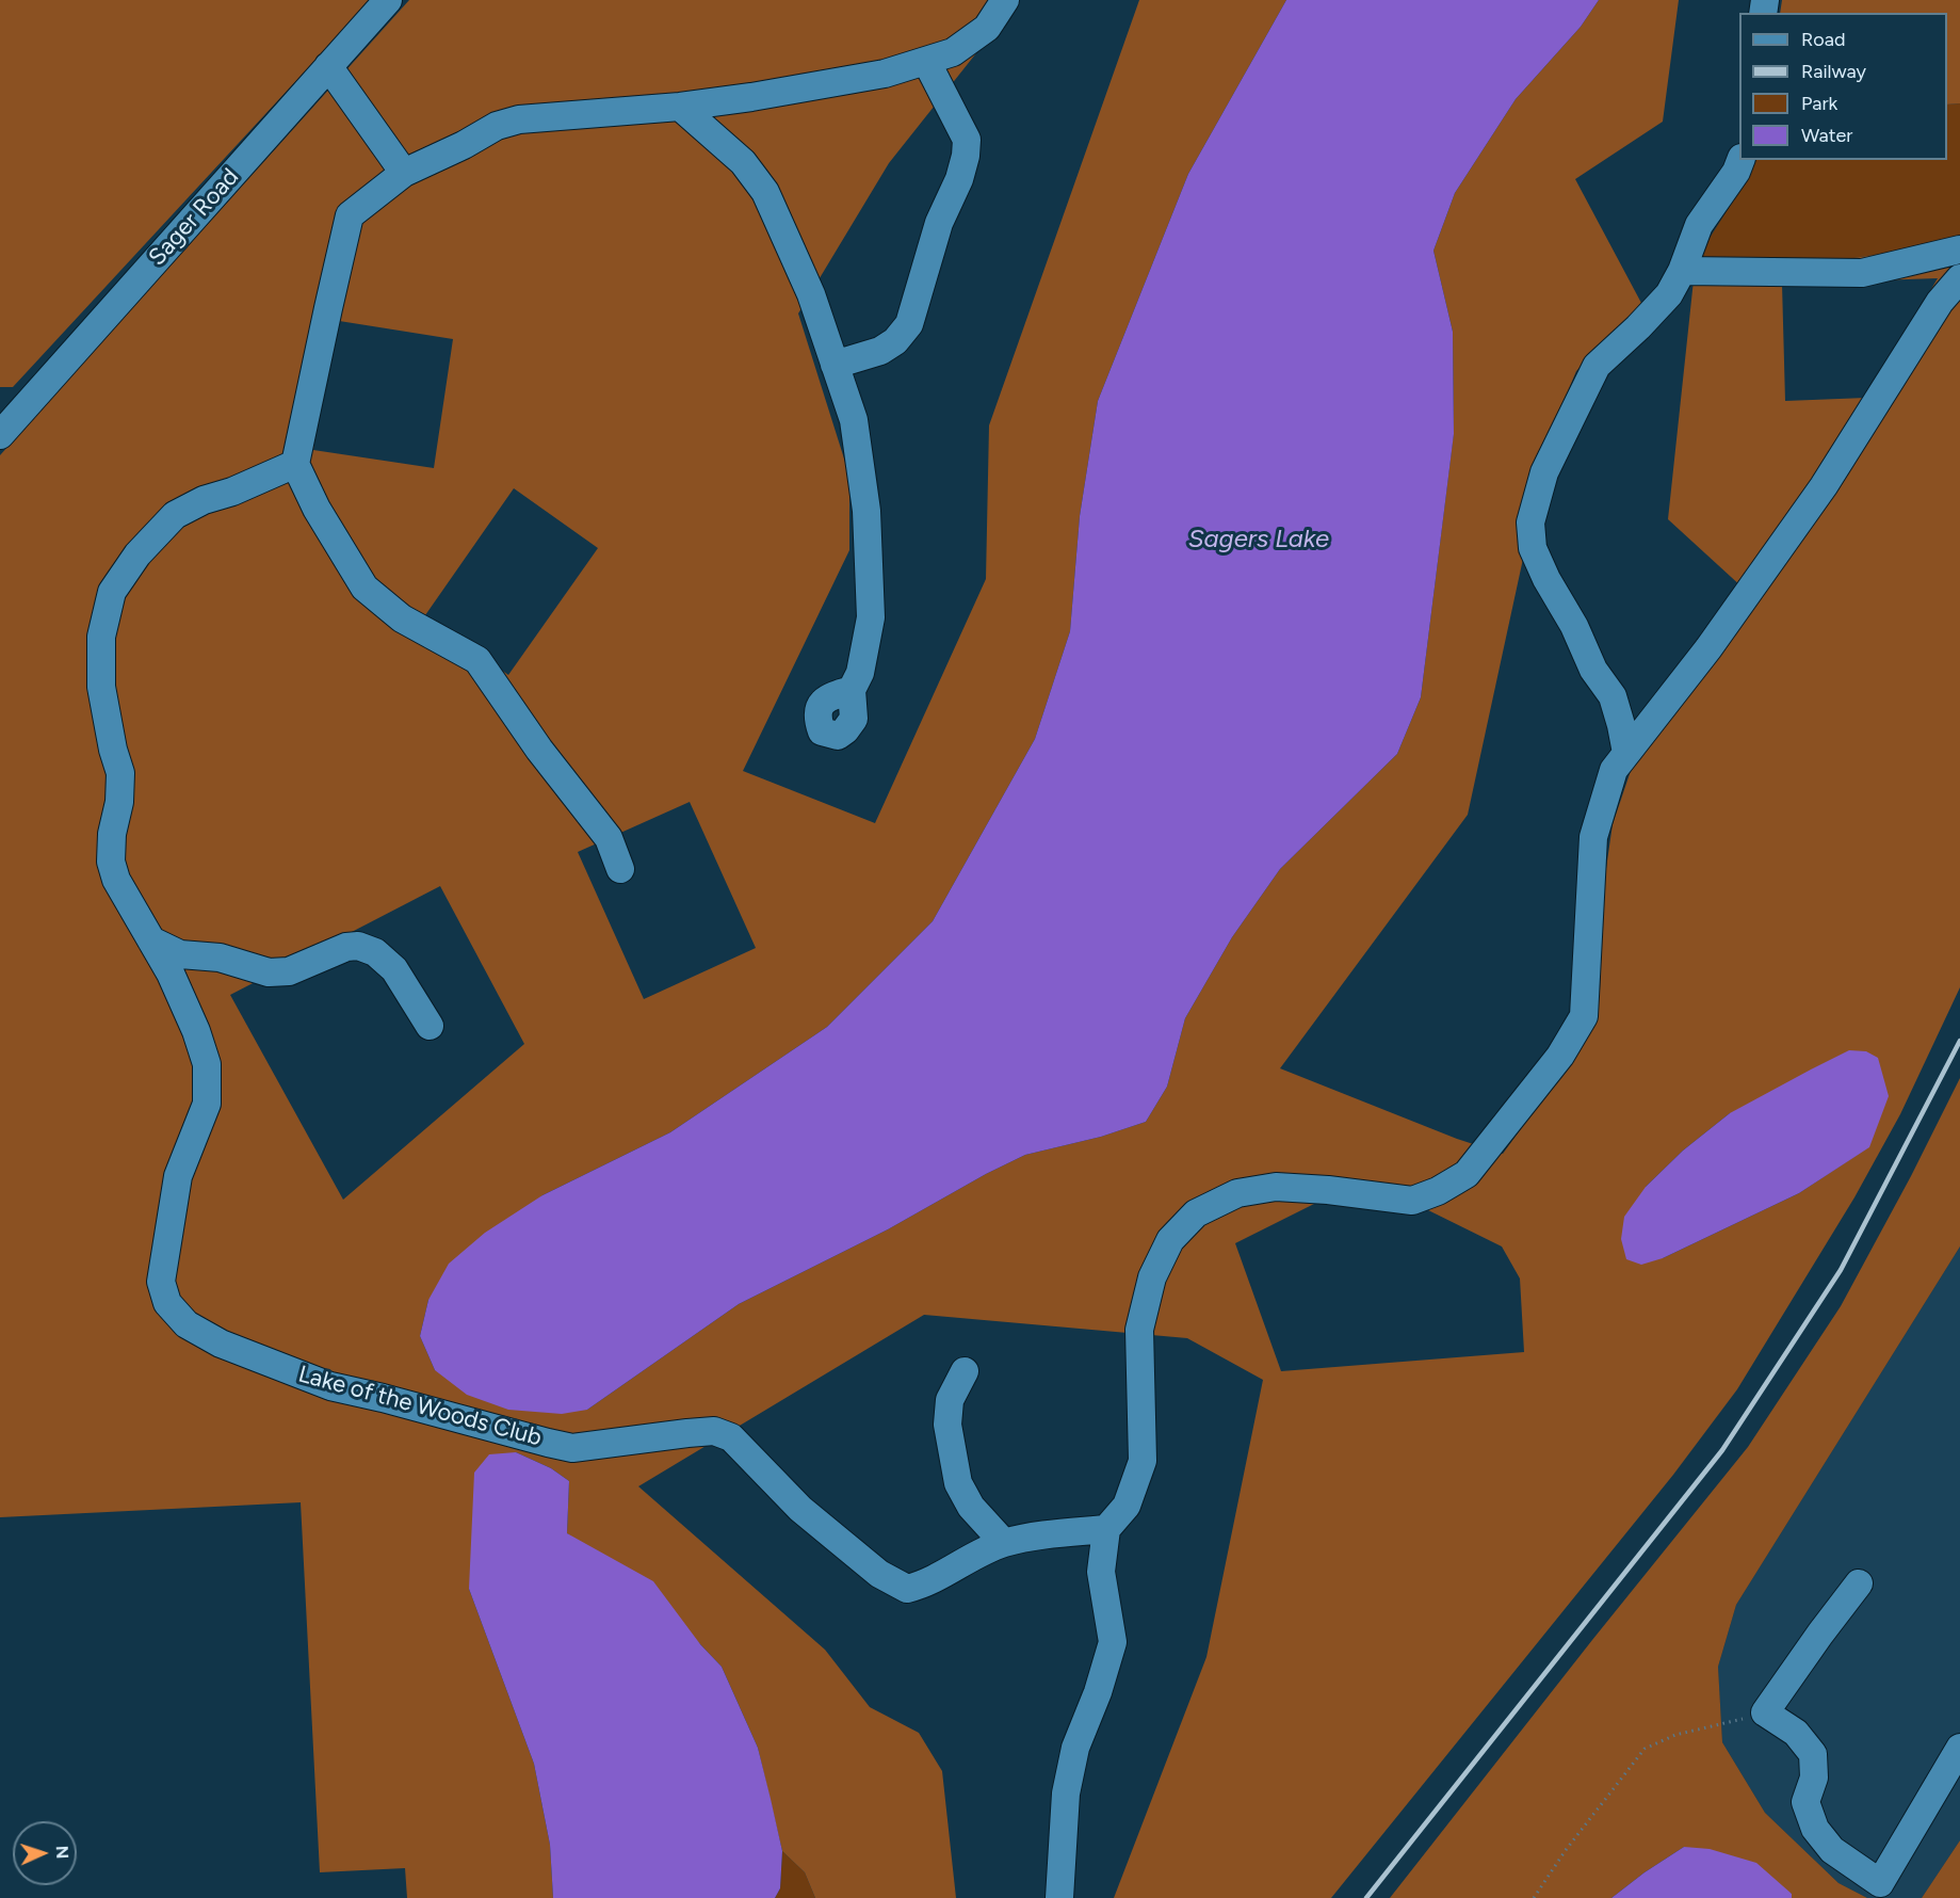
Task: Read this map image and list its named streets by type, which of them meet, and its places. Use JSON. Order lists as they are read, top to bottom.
{
  "streets": {
    "street": ["Sager Road", "Lake of the Woods Club"]
  },
  "water": ["Sagers Lake"],
  "legend": [
    "Road",
    "Railway",
    "Park",
    "Water"
  ],
  "north": "right"
}
